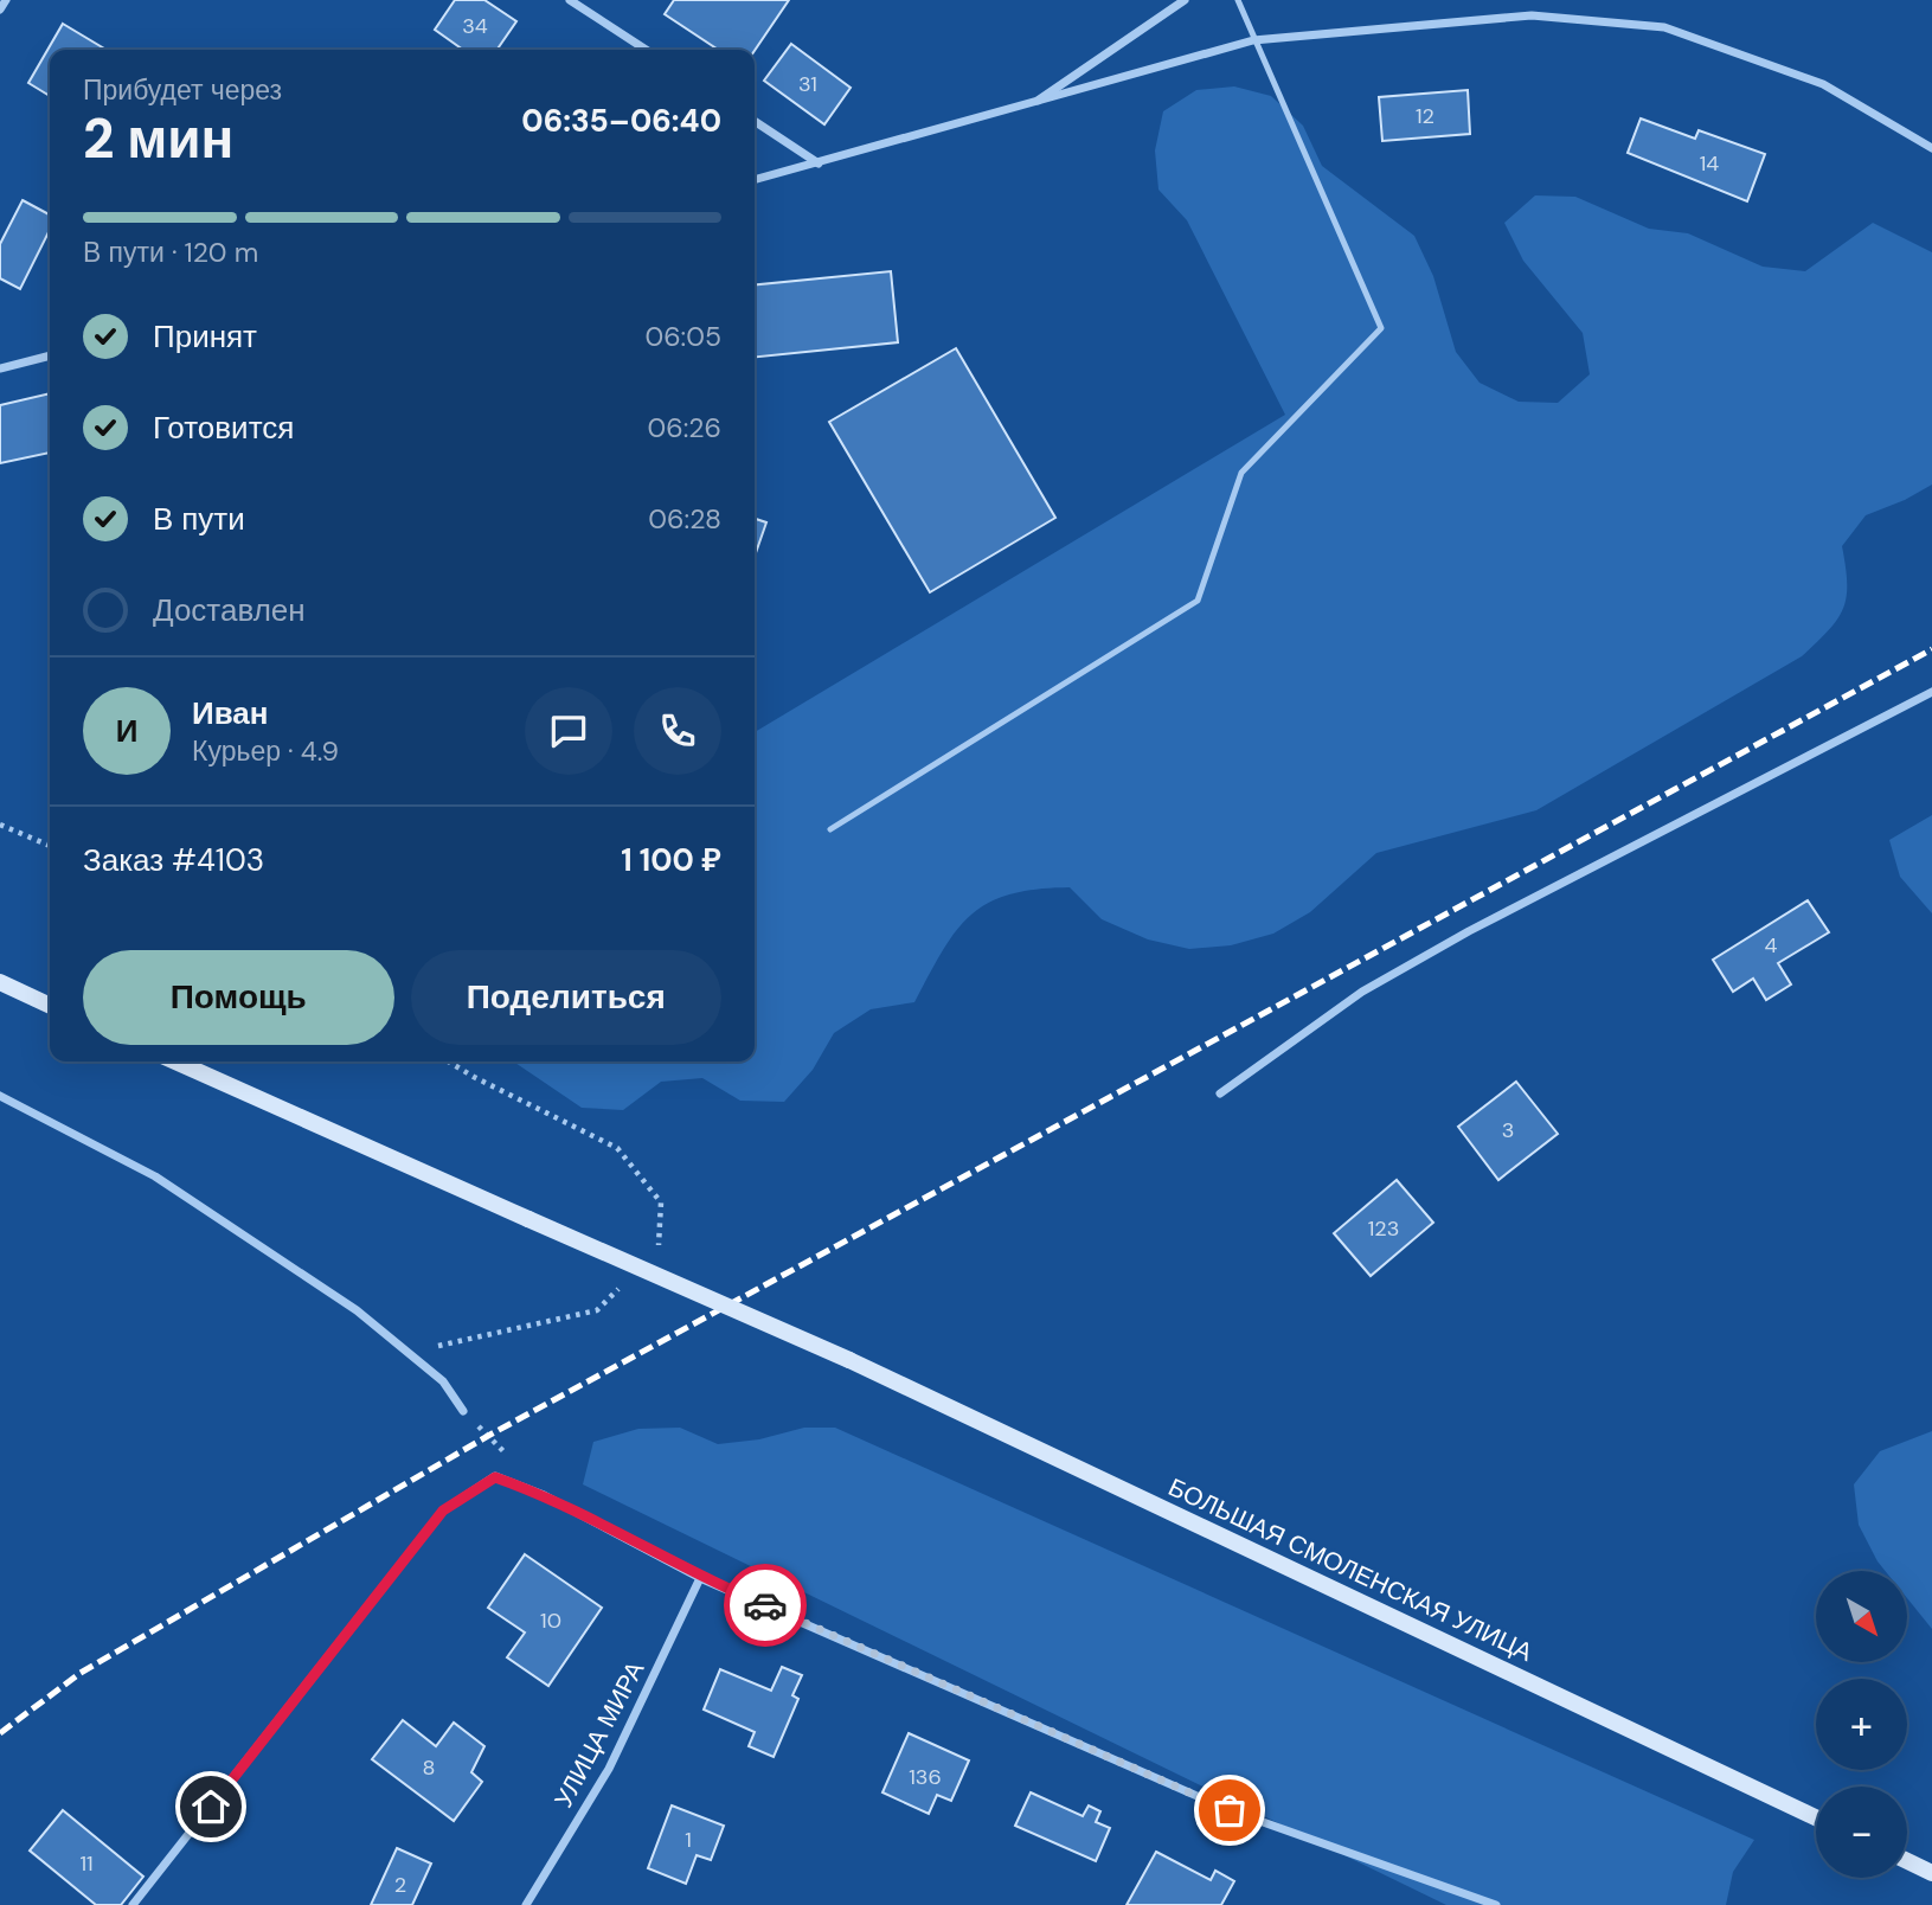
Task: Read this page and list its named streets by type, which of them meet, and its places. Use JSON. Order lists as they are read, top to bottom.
{
  "streets": {
    "main road": ["БОЛЬШАЯ СМОЛЕНСКАЯ УЛИЦА"],
    "street": ["УЛИЦА МИРА"]
  },
  "house_numbers": [
    "34",
    "31",
    "12",
    "14",
    "4",
    "3",
    "123",
    "10",
    "8",
    "136",
    "1",
    "11",
    "2"
  ],
  "north": "bottom right",
  "page": {
    "heading": ["2 мин", "Прибудет через", "06:35–06:40"],
    "panel": [
      "Иван",
      "Курьер · 4.9",
      "Заказ #4103",
      "1 100 ₽"
    ],
    "bar": "В пути · 120 m",
    "list": [
      ["Принят", "06:05"],
      ["Готовится", "06:26"],
      ["В пути", "06:28"],
      "Доставлен"
    ],
    "round": "И",
    "buttons": ["Помощь", "Поделиться"],
    "map_buttons": ["+", "−"]
  }
}
